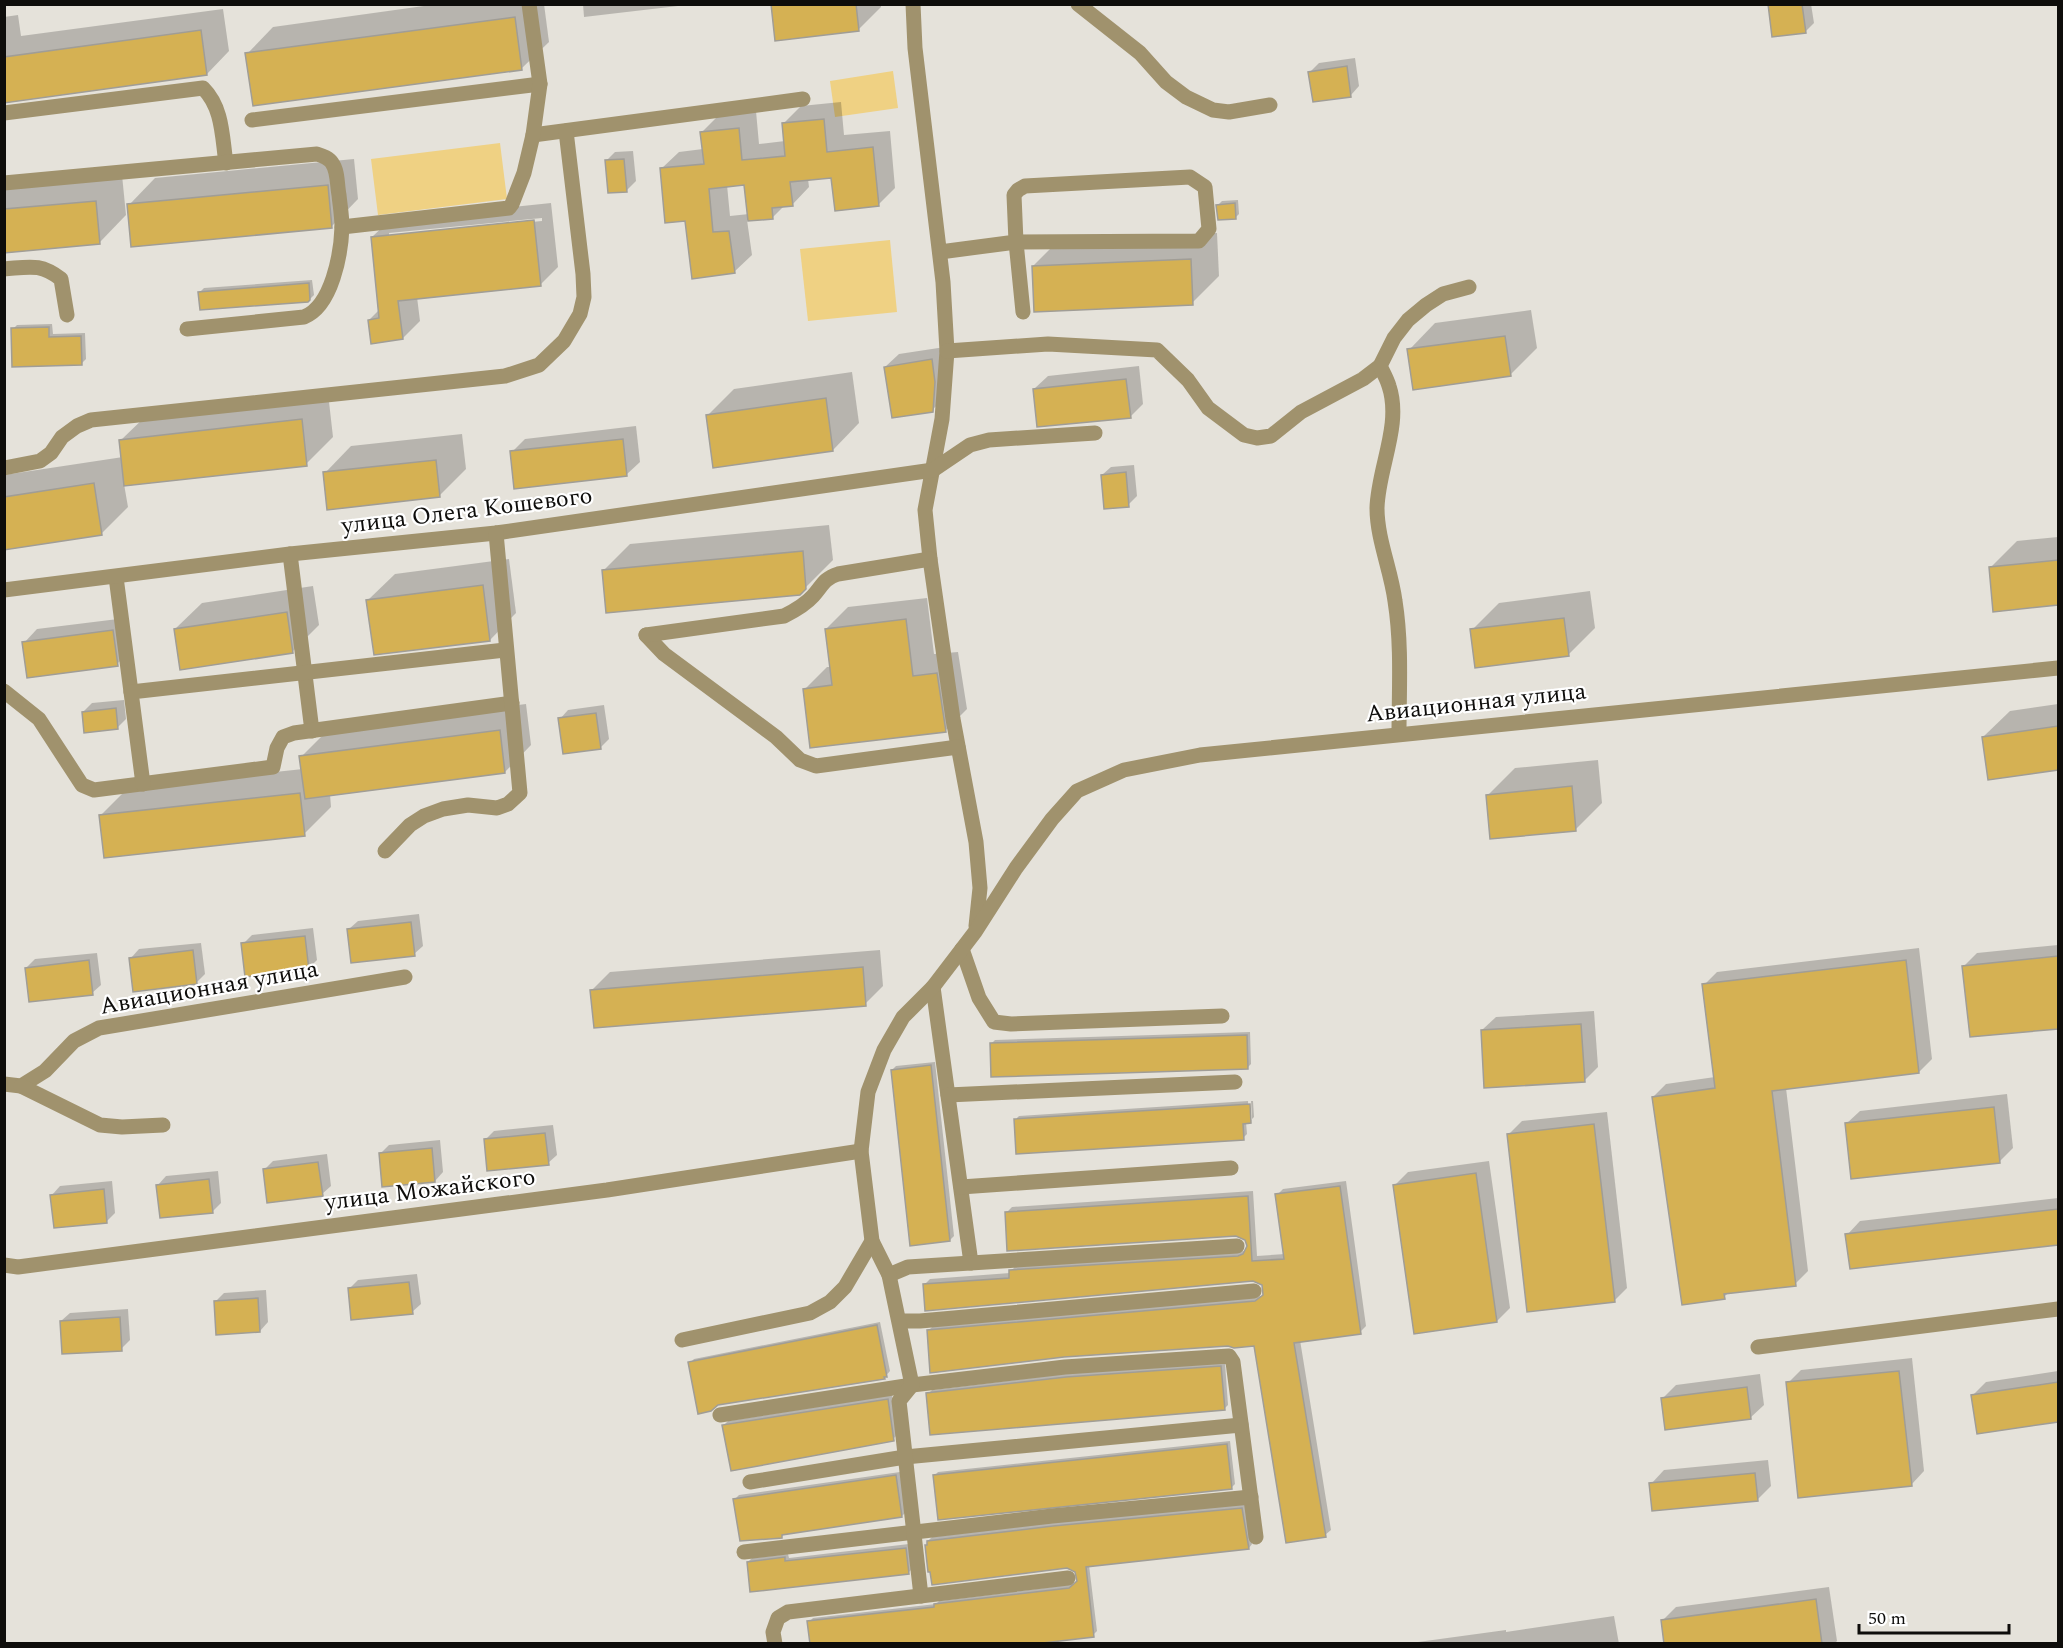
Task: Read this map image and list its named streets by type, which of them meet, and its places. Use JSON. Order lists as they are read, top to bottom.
{
  "streets": {
    "street": ["улица Олега Кошевого", "Авиационная улица", "улица Можайского"]
  },
  "crossings": [
    ["Авиационная улица", "улица Можайского"]
  ],
  "scale_bar": "50 m"
}
